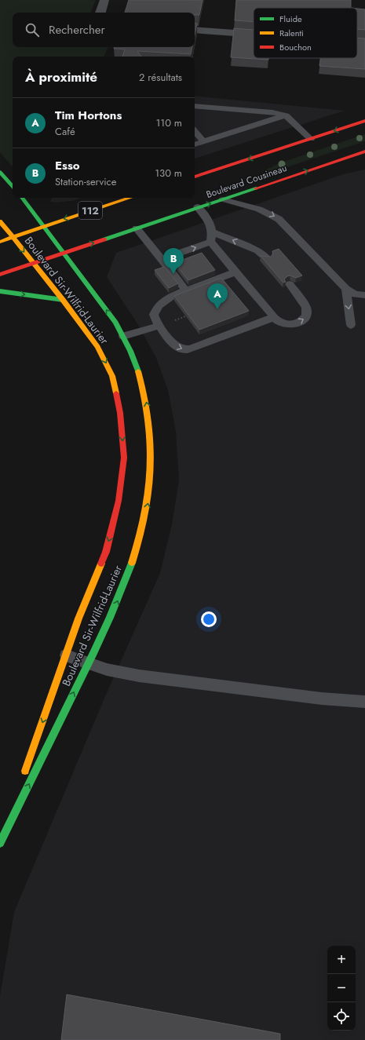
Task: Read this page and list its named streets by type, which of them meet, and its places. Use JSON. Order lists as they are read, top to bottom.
{
  "streets": {
    "street": ["Boulevard Cousineau", "112", "Boulevard Sir-Wilfrid-Laurier"]
  },
  "crossings": [
    ["Boulevard Cousineau", "Boulevard Sir-Wilfrid-Laurier"],
    ["112", "Boulevard Sir-Wilfrid-Laurier"]
  ],
  "legend": ["Fluide", "Ralenti", "Bouchon"],
  "page": {
    "search": "Rechercher",
    "heading": ["À proximité", "2 résultats"],
    "list": [
      {
        "mark": "A",
        "name": "Tim Hortons",
        "note": "Café",
        "value": "110 m"
      },
      {
        "mark": "B",
        "name": "Esso",
        "note": "Station-service",
        "value": "130 m"
      }
    ],
    "pins": ["B", "A"],
    "map_buttons": ["+", "−"]
  }
}
